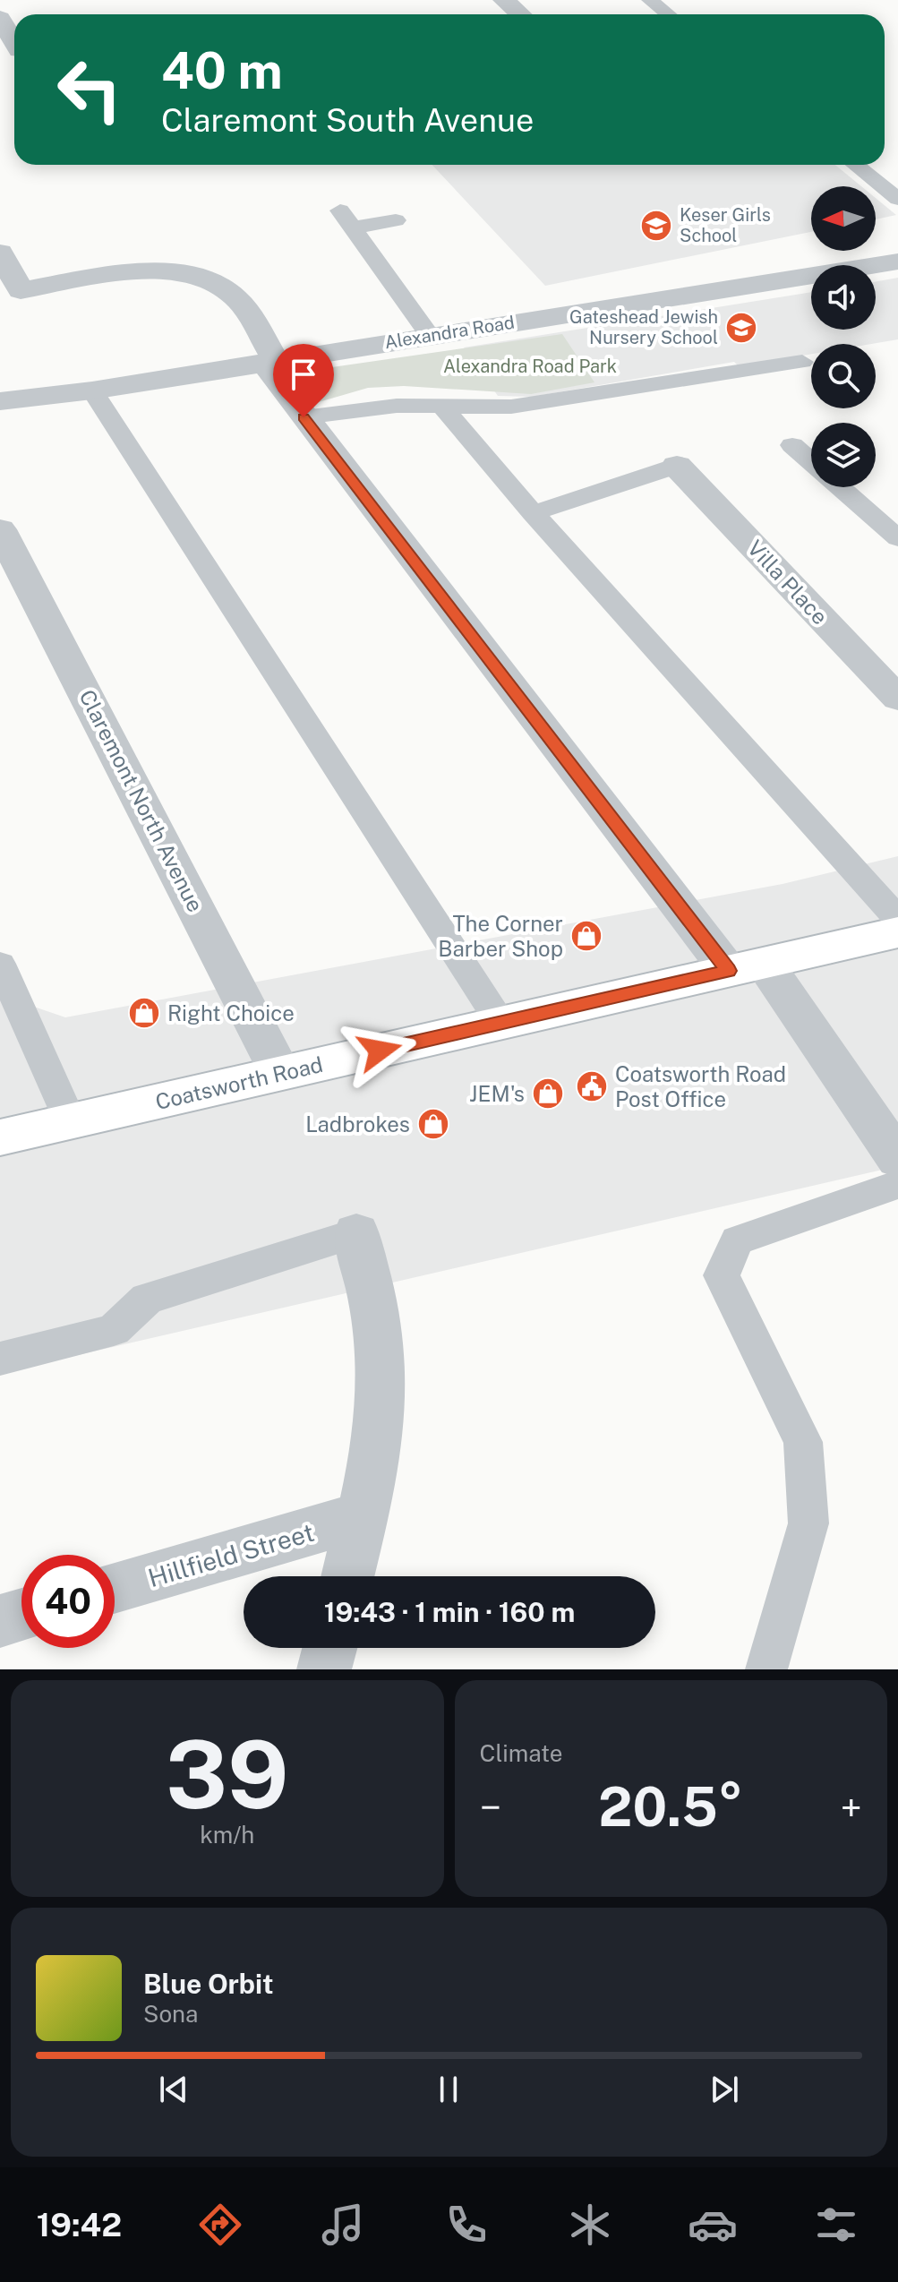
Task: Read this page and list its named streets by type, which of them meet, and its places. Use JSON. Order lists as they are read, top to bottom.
{
  "streets": {
    "street": [
      "Alexandra Road",
      "Villa Place",
      "Claremont North Avenue",
      "Coatsworth Road",
      "Hillfield Street"
    ]
  },
  "crossings": [
    ["Claremont North Avenue", "Coatsworth Road"]
  ],
  "parks": ["Alexandra Road Park"],
  "places": {
    "school or university": ["Keser Girls School", "Gateshead Jewish Nursery School"],
    "shop": [
      "The Corner Barber Shop",
      "Right Choice",
      "JEM's",
      "Ladbrokes"
    ],
    "public building": ["Coatsworth Road Post Office"]
  },
  "north": "left",
  "page": {
    "turn": ["40 m", "Claremont South Avenue"],
    "limit": "40",
    "trip": "19:43 · 1 min · 160 m",
    "tile": [
      ["39", "km/h"],
      "Climate"
    ],
    "heat": ["−", "20.5°", "+"],
    "song": ["Blue Orbit", "Sona"],
    "tabs": "19:42"
  }
}
